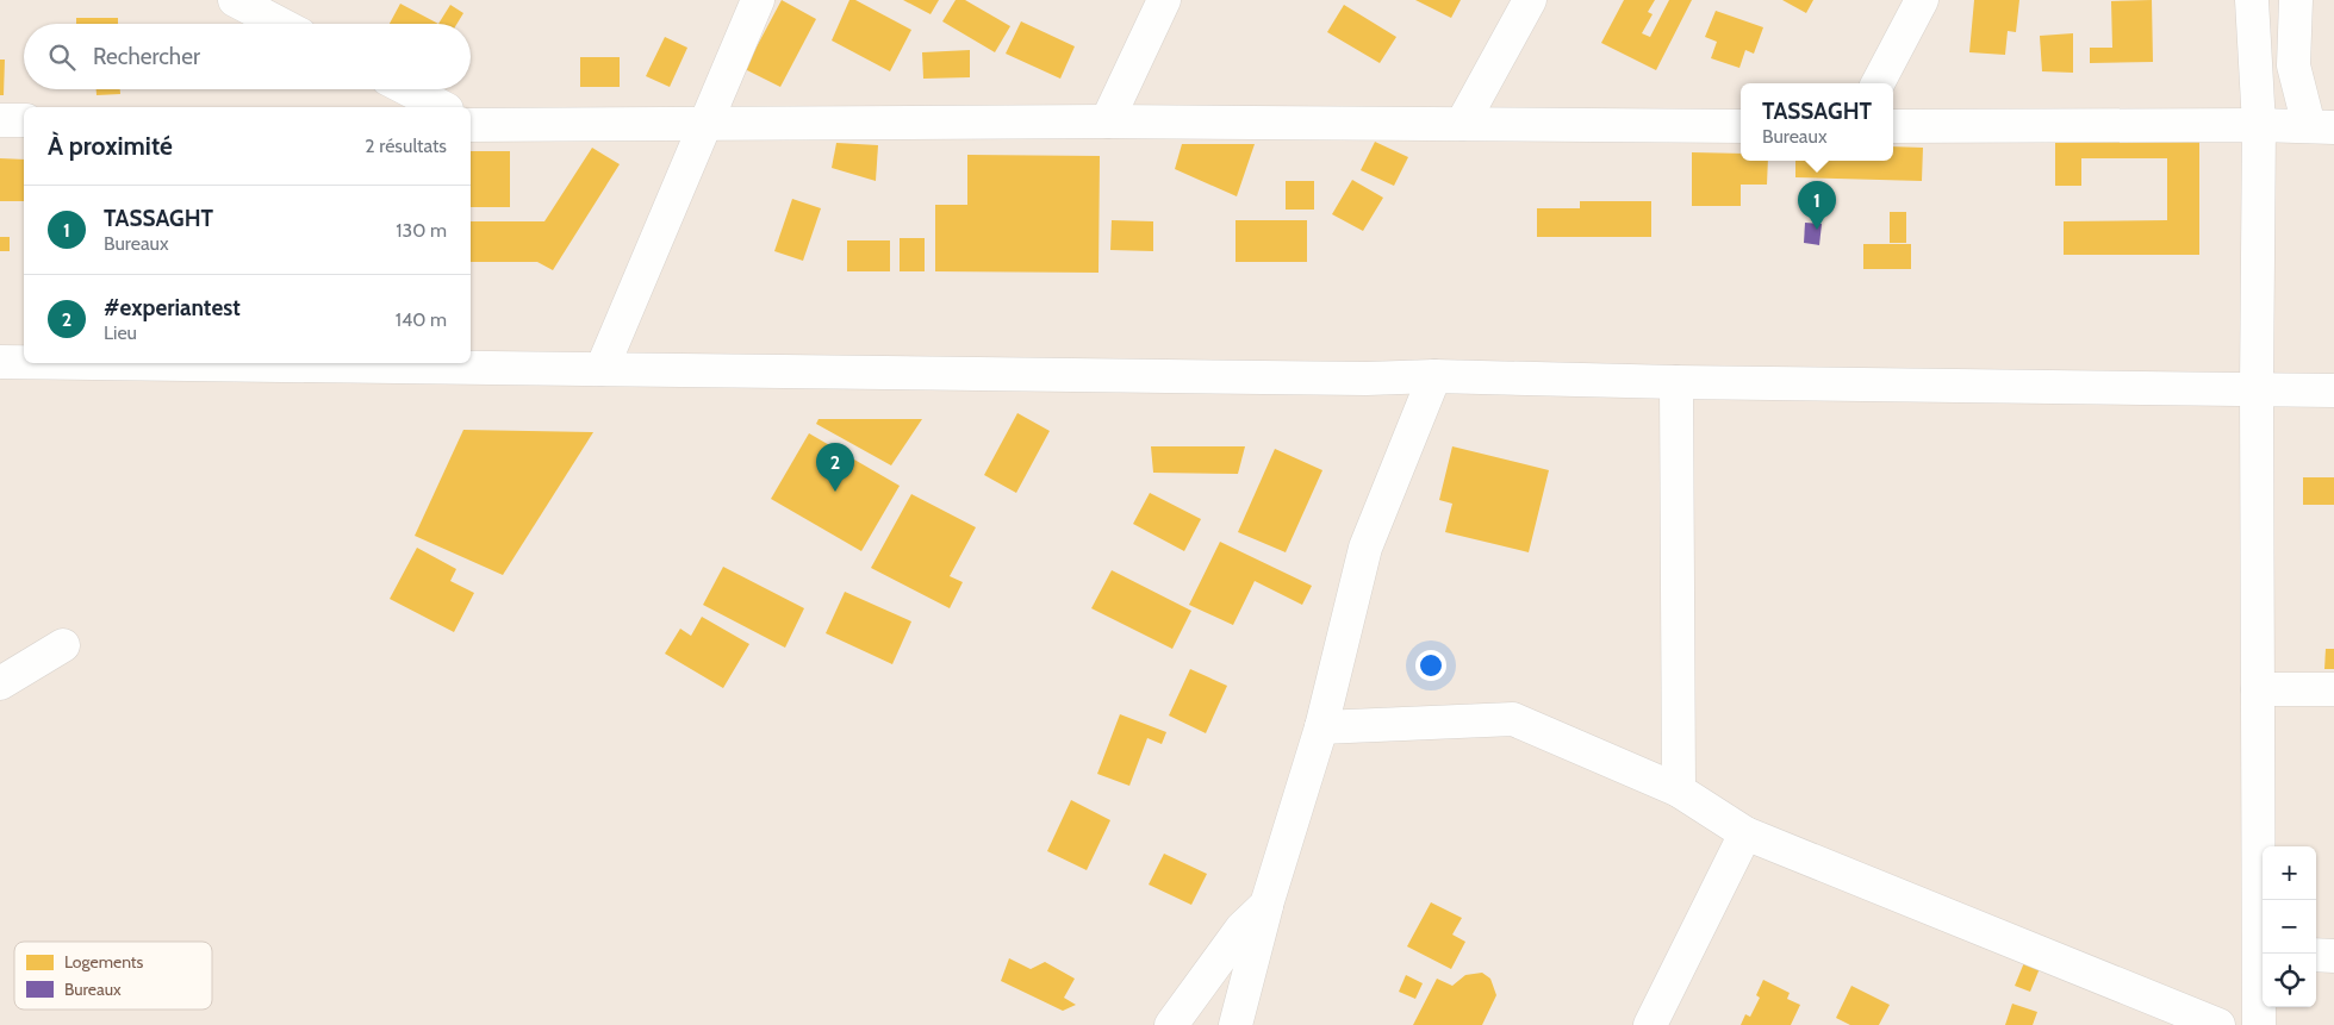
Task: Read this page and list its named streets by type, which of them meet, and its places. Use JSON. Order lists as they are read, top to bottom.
{
  "legend": ["Logements", "Bureaux"],
  "page": {
    "search": "Rechercher",
    "popup": ["TASSAGHT", "Bureaux"],
    "heading": ["À proximité", "2 résultats"],
    "pins": ["1", "2"],
    "list": [
      {
        "mark": "1",
        "name": "TASSAGHT",
        "note": "Bureaux",
        "value": "130 m"
      },
      {
        "mark": "2",
        "name": "#experiantest",
        "note": "Lieu",
        "value": "140 m"
      }
    ],
    "map_buttons": ["+", "−"]
  }
}
